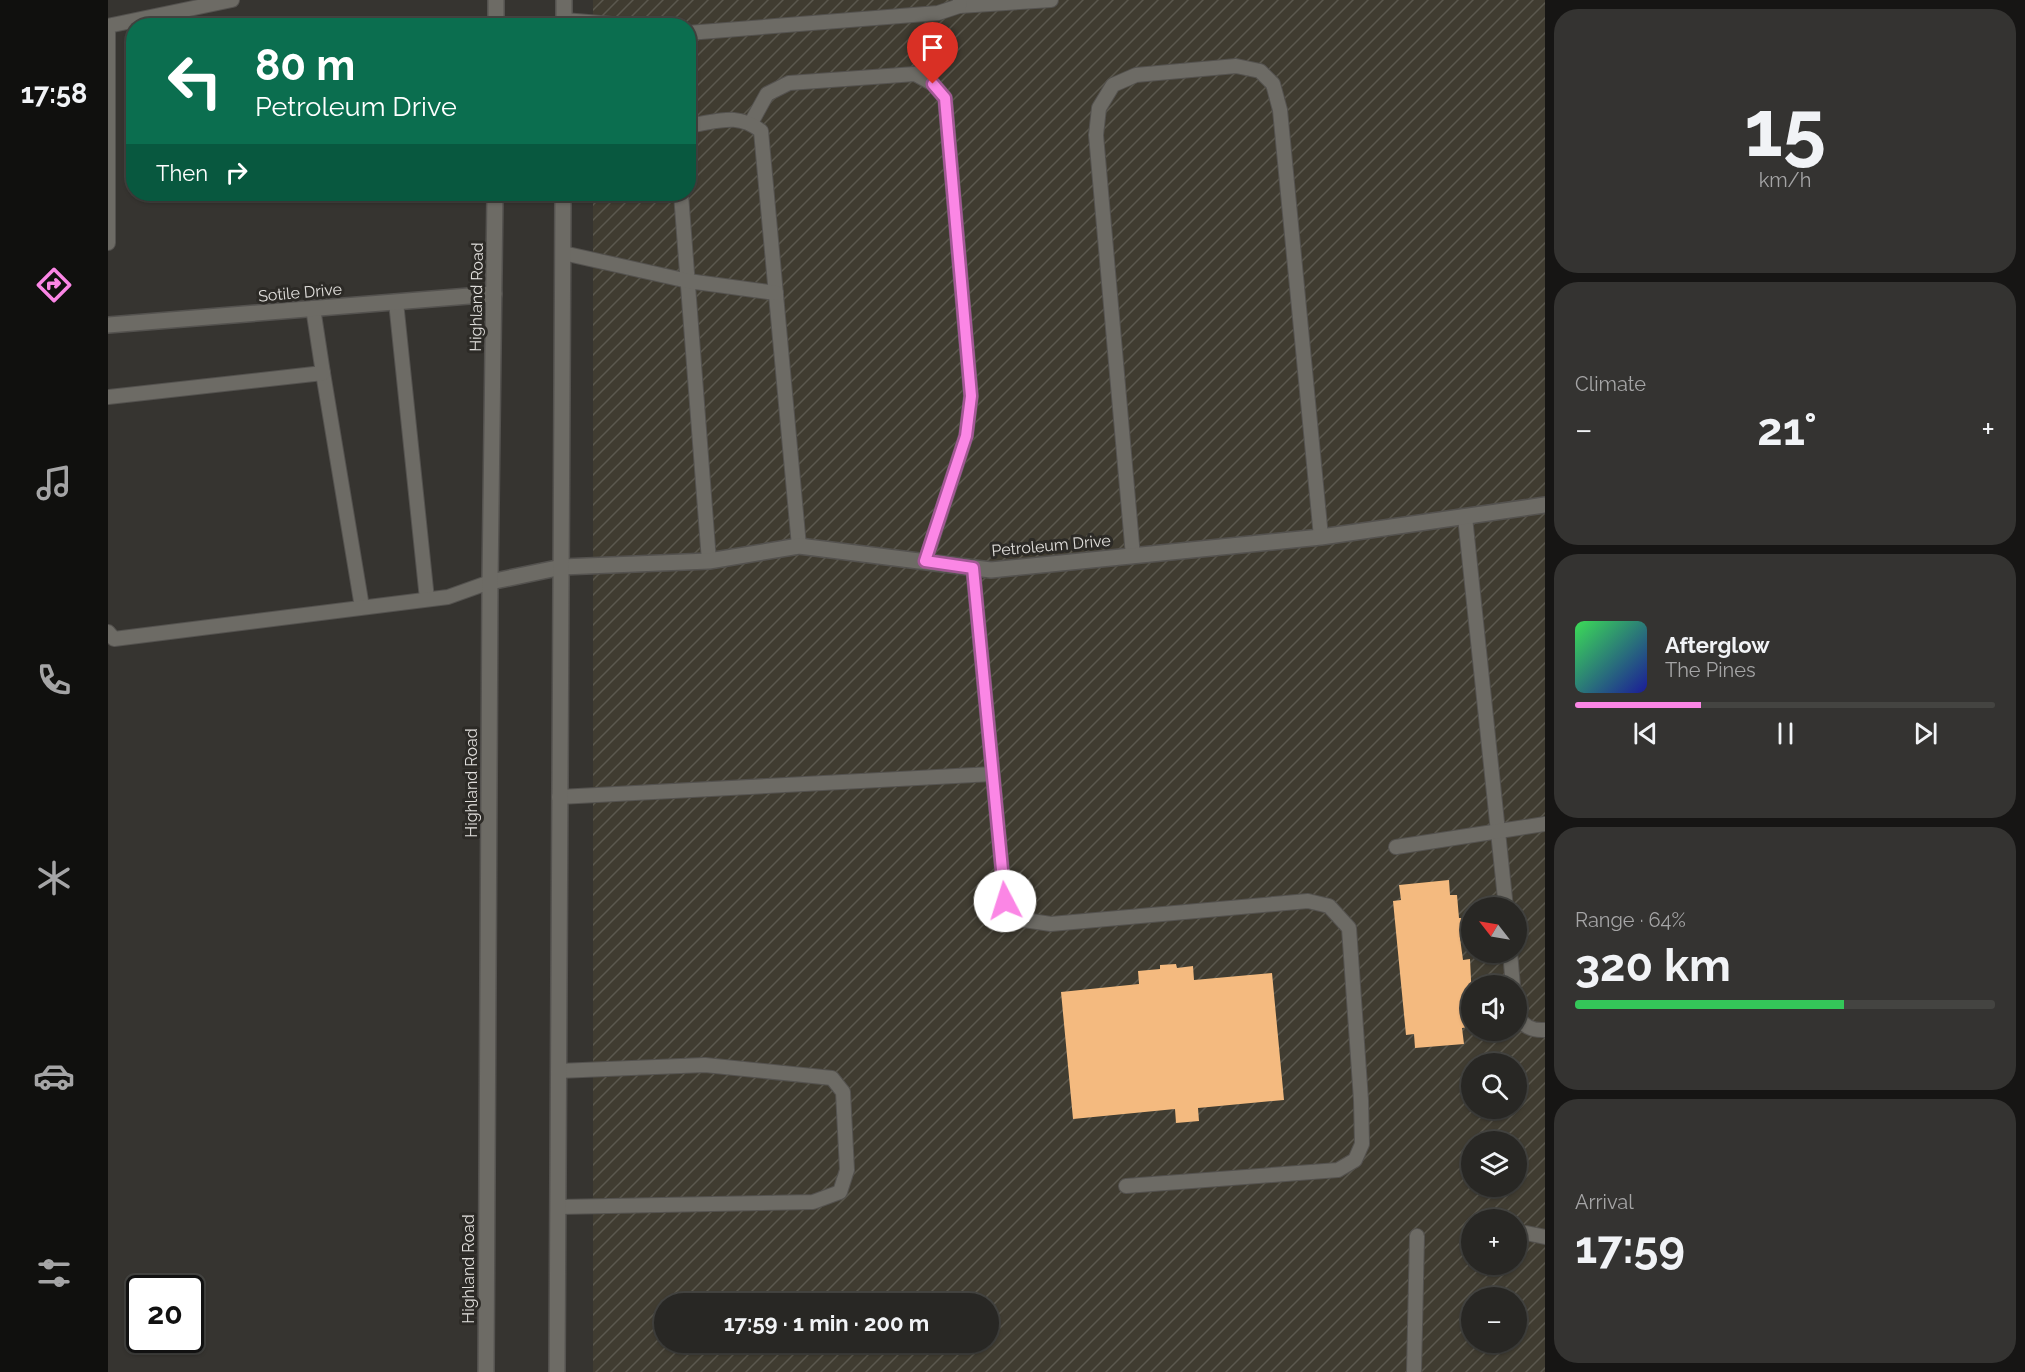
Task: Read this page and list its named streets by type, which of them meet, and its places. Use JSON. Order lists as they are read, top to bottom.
{
  "streets": {
    "main road": ["Sotile Drive", "Highland Road", "Petroleum Drive"]
  },
  "crossings": [
    ["Sotile Drive", "Highland Road"],
    ["Highland Road", "Petroleum Drive"]
  ],
  "north": "top left",
  "page": {
    "tabs": "17:58",
    "tile": [
      ["15", "km/h"],
      "Climate",
      ["Range · 64%", "320 km"],
      ["Arrival", "17:59"]
    ],
    "turn": ["80 m", "Petroleum Drive"],
    "then": "Then",
    "heat": ["−", "21°", "+"],
    "song": ["Afterglow", "The Pines"],
    "map_buttons": ["+", "−"],
    "limit": "20",
    "trip": "17:59 · 1 min · 200 m"
  }
}
